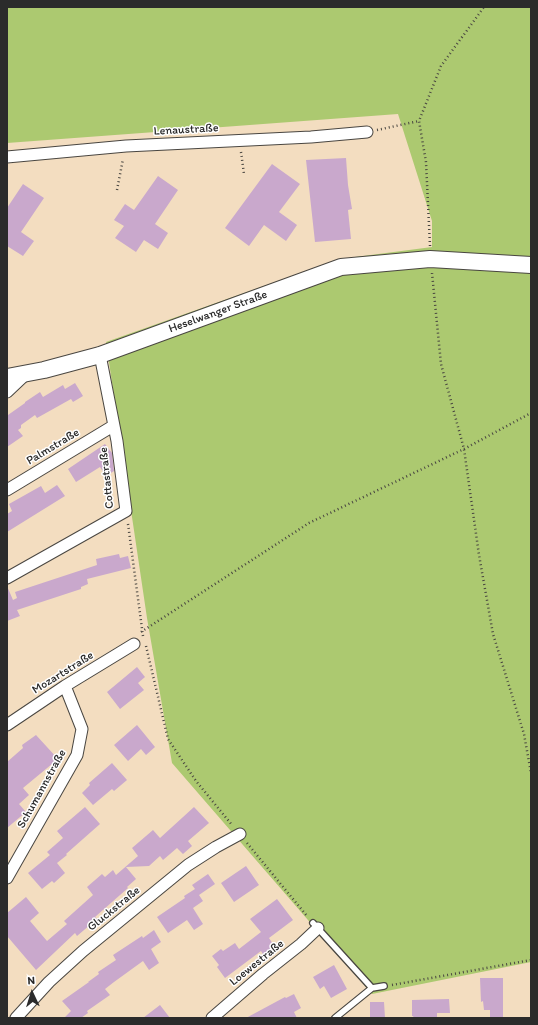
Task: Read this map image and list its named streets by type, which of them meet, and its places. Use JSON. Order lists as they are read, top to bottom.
{
  "streets": {
    "street": [
      "Lenaustraße",
      "Heselwanger Straße",
      "Palmstraße",
      "Cottastraße",
      "Mozartstraße",
      "Schumannstraße",
      "Gluckstraße",
      "Loewestraße"
    ]
  },
  "crossings": [
    ["Heselwanger Straße", "Cottastraße"],
    ["Palmstraße", "Cottastraße"],
    ["Mozartstraße", "Schumannstraße"]
  ],
  "north": "top"
}
